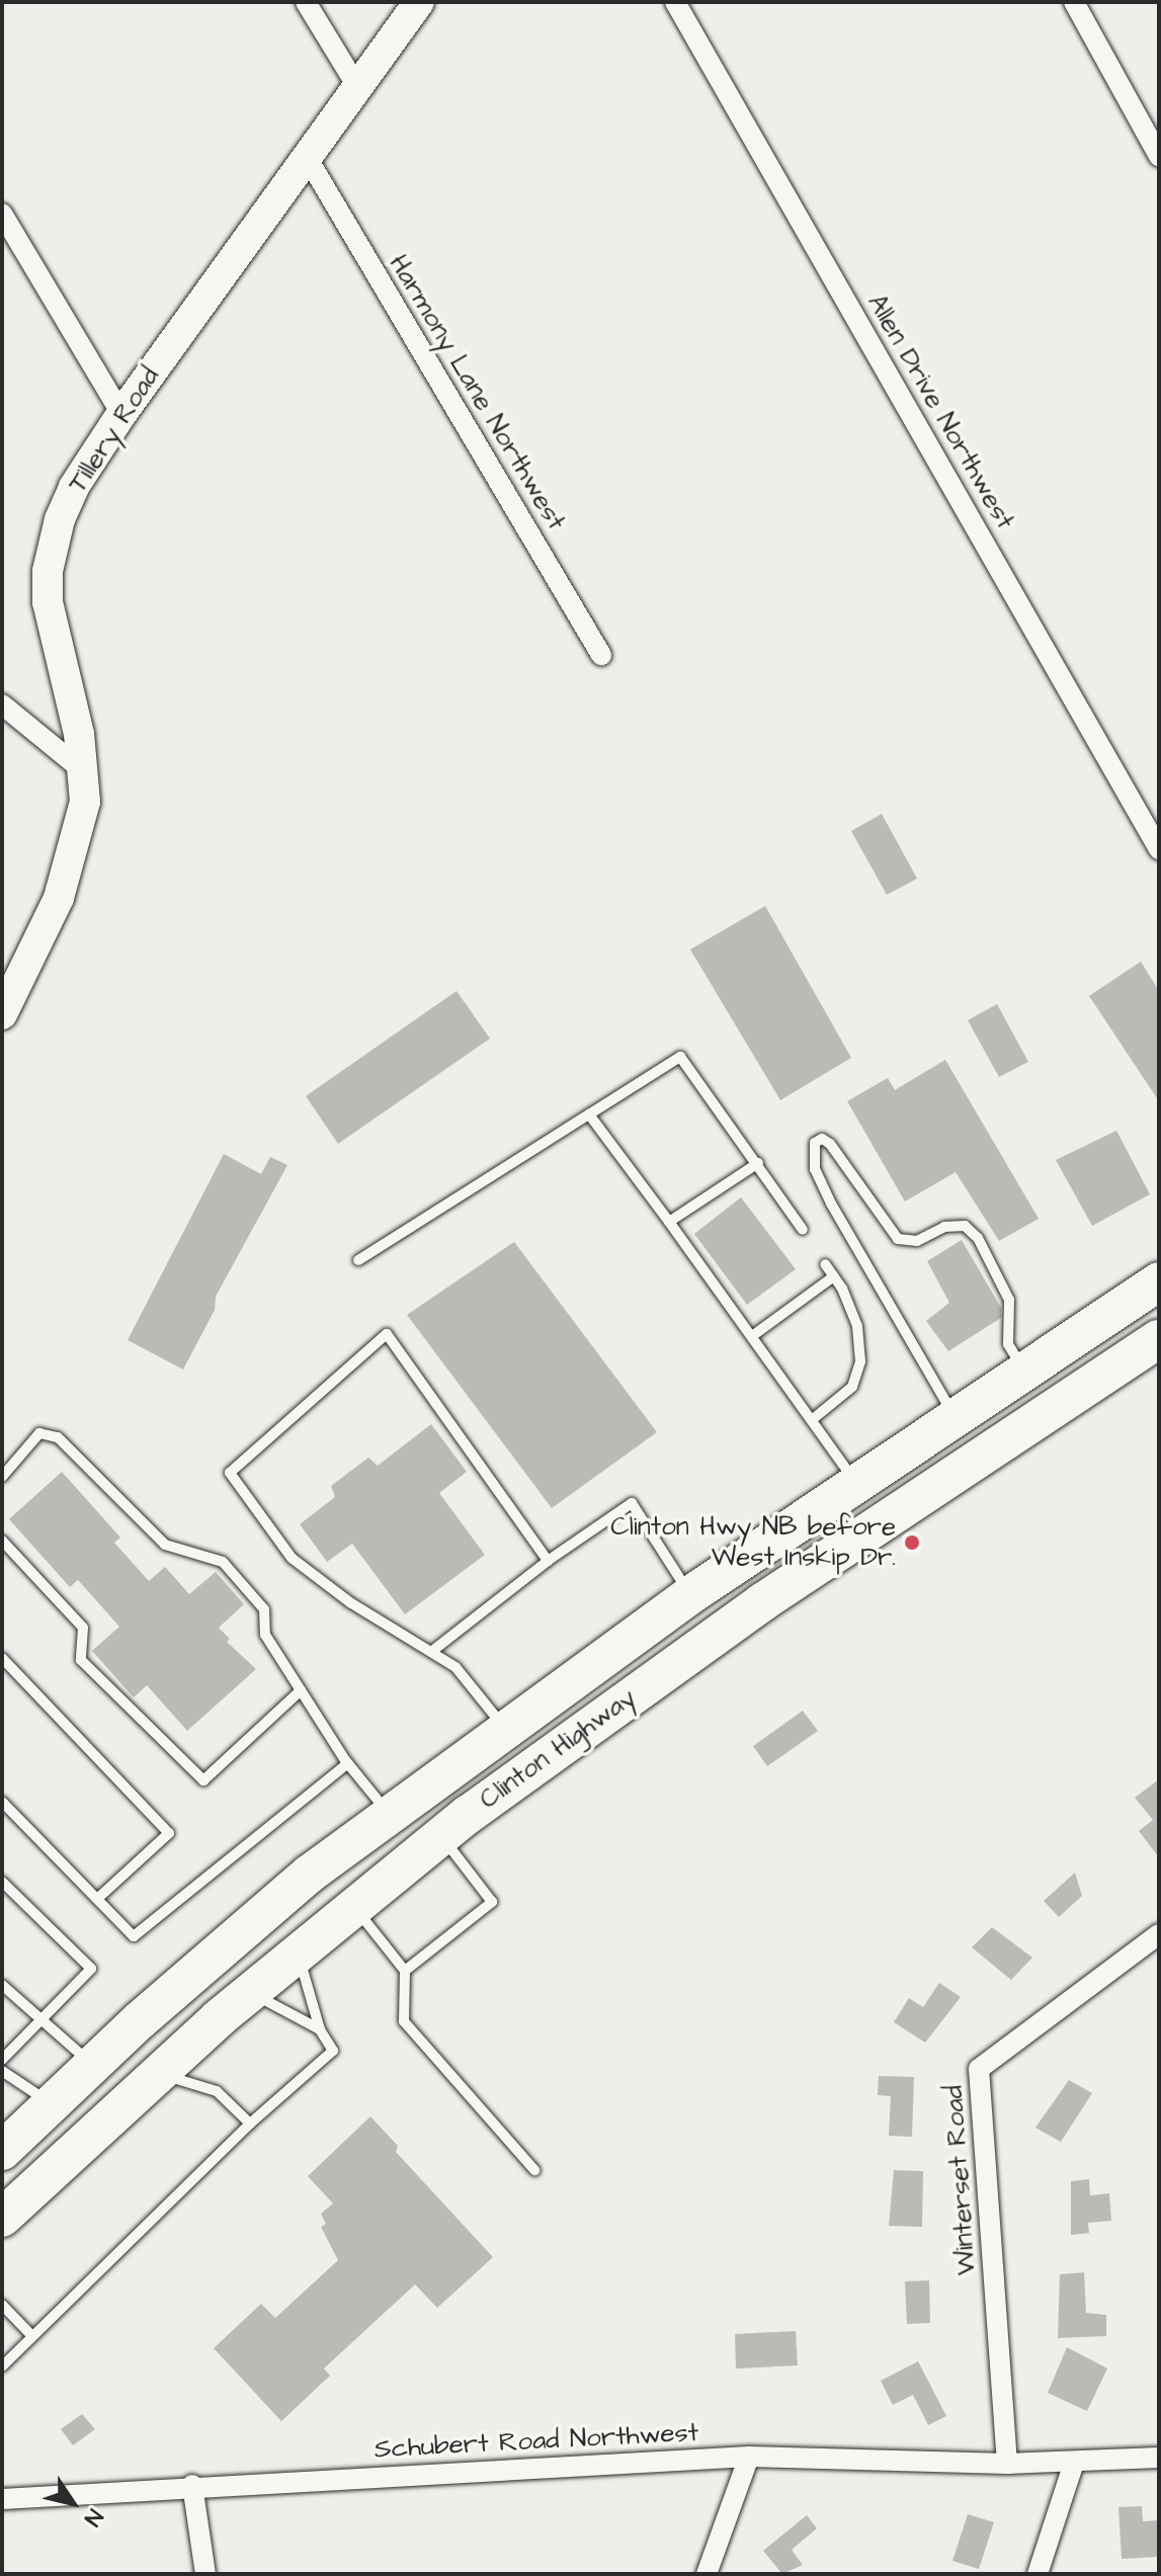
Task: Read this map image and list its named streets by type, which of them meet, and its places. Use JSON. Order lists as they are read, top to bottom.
{
  "streets": {
    "highway": ["Clinton Highway"],
    "street": [
      "Harmony Lane Northwest",
      "Allen Drive Northwest",
      "Tillery Road",
      "Winterset Road",
      "Schubert Road Northwest"
    ]
  },
  "crossings": [
    ["Harmony Lane Northwest", "Tillery Road"],
    ["Winterset Road", "Schubert Road Northwest"]
  ],
  "places": ["Clinton Hwy NB before West Inskip Dr."],
  "north": "bottom right"
}
